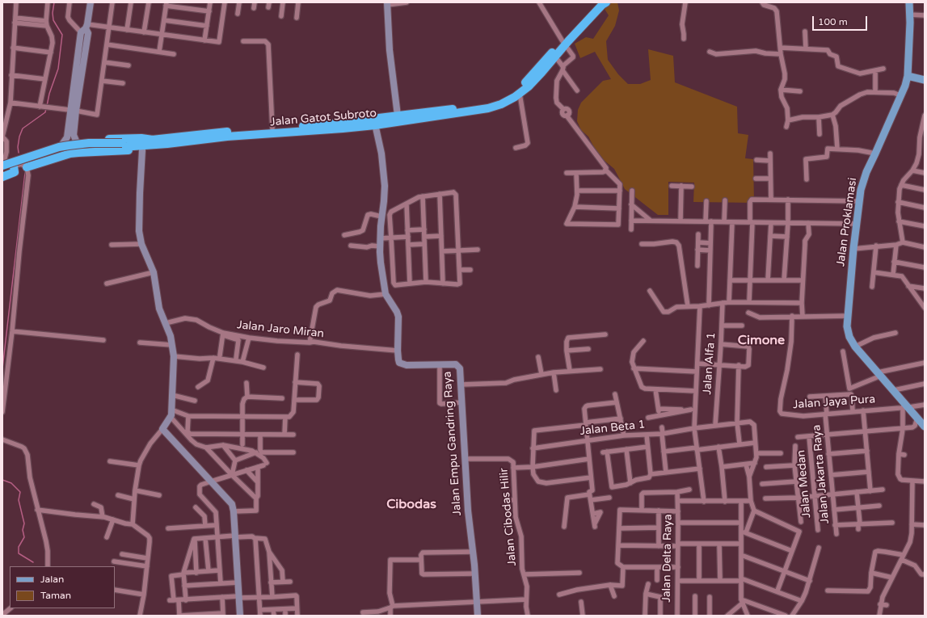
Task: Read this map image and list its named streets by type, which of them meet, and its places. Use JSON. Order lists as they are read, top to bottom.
{
  "streets": {
    "highway": ["Jalan Gatot Subroto"],
    "main road": ["Jalan Proklamasi"],
    "street": [
      "Jalan Jaro Miran",
      "Jalan Alfa 1",
      "Jalan Jaya Pura",
      "Jalan Beta 1",
      "Jalan Empu Gandring Raya",
      "Jalan Jakarta Raya",
      "Jalan Medan",
      "Jalan Cibodas Hilir",
      "Jalan Delta Raya"
    ]
  },
  "crossings": [
    ["Jalan Gatot Subroto", "Jalan Empu Gandring Raya"],
    ["Jalan Proklamasi", "Jalan Jaya Pura"],
    ["Jalan Jaro Miran", "Jalan Empu Gandring Raya"],
    ["Jalan Alfa 1", "Jalan Beta 1"],
    ["Jalan Jaya Pura", "Jalan Jakarta Raya"],
    ["Jalan Empu Gandring Raya", "Jalan Cibodas Hilir"]
  ],
  "districts": ["Cimone", "Cibodas"],
  "legend": ["Jalan", "Taman"],
  "scale_bar": "100 m"
}
